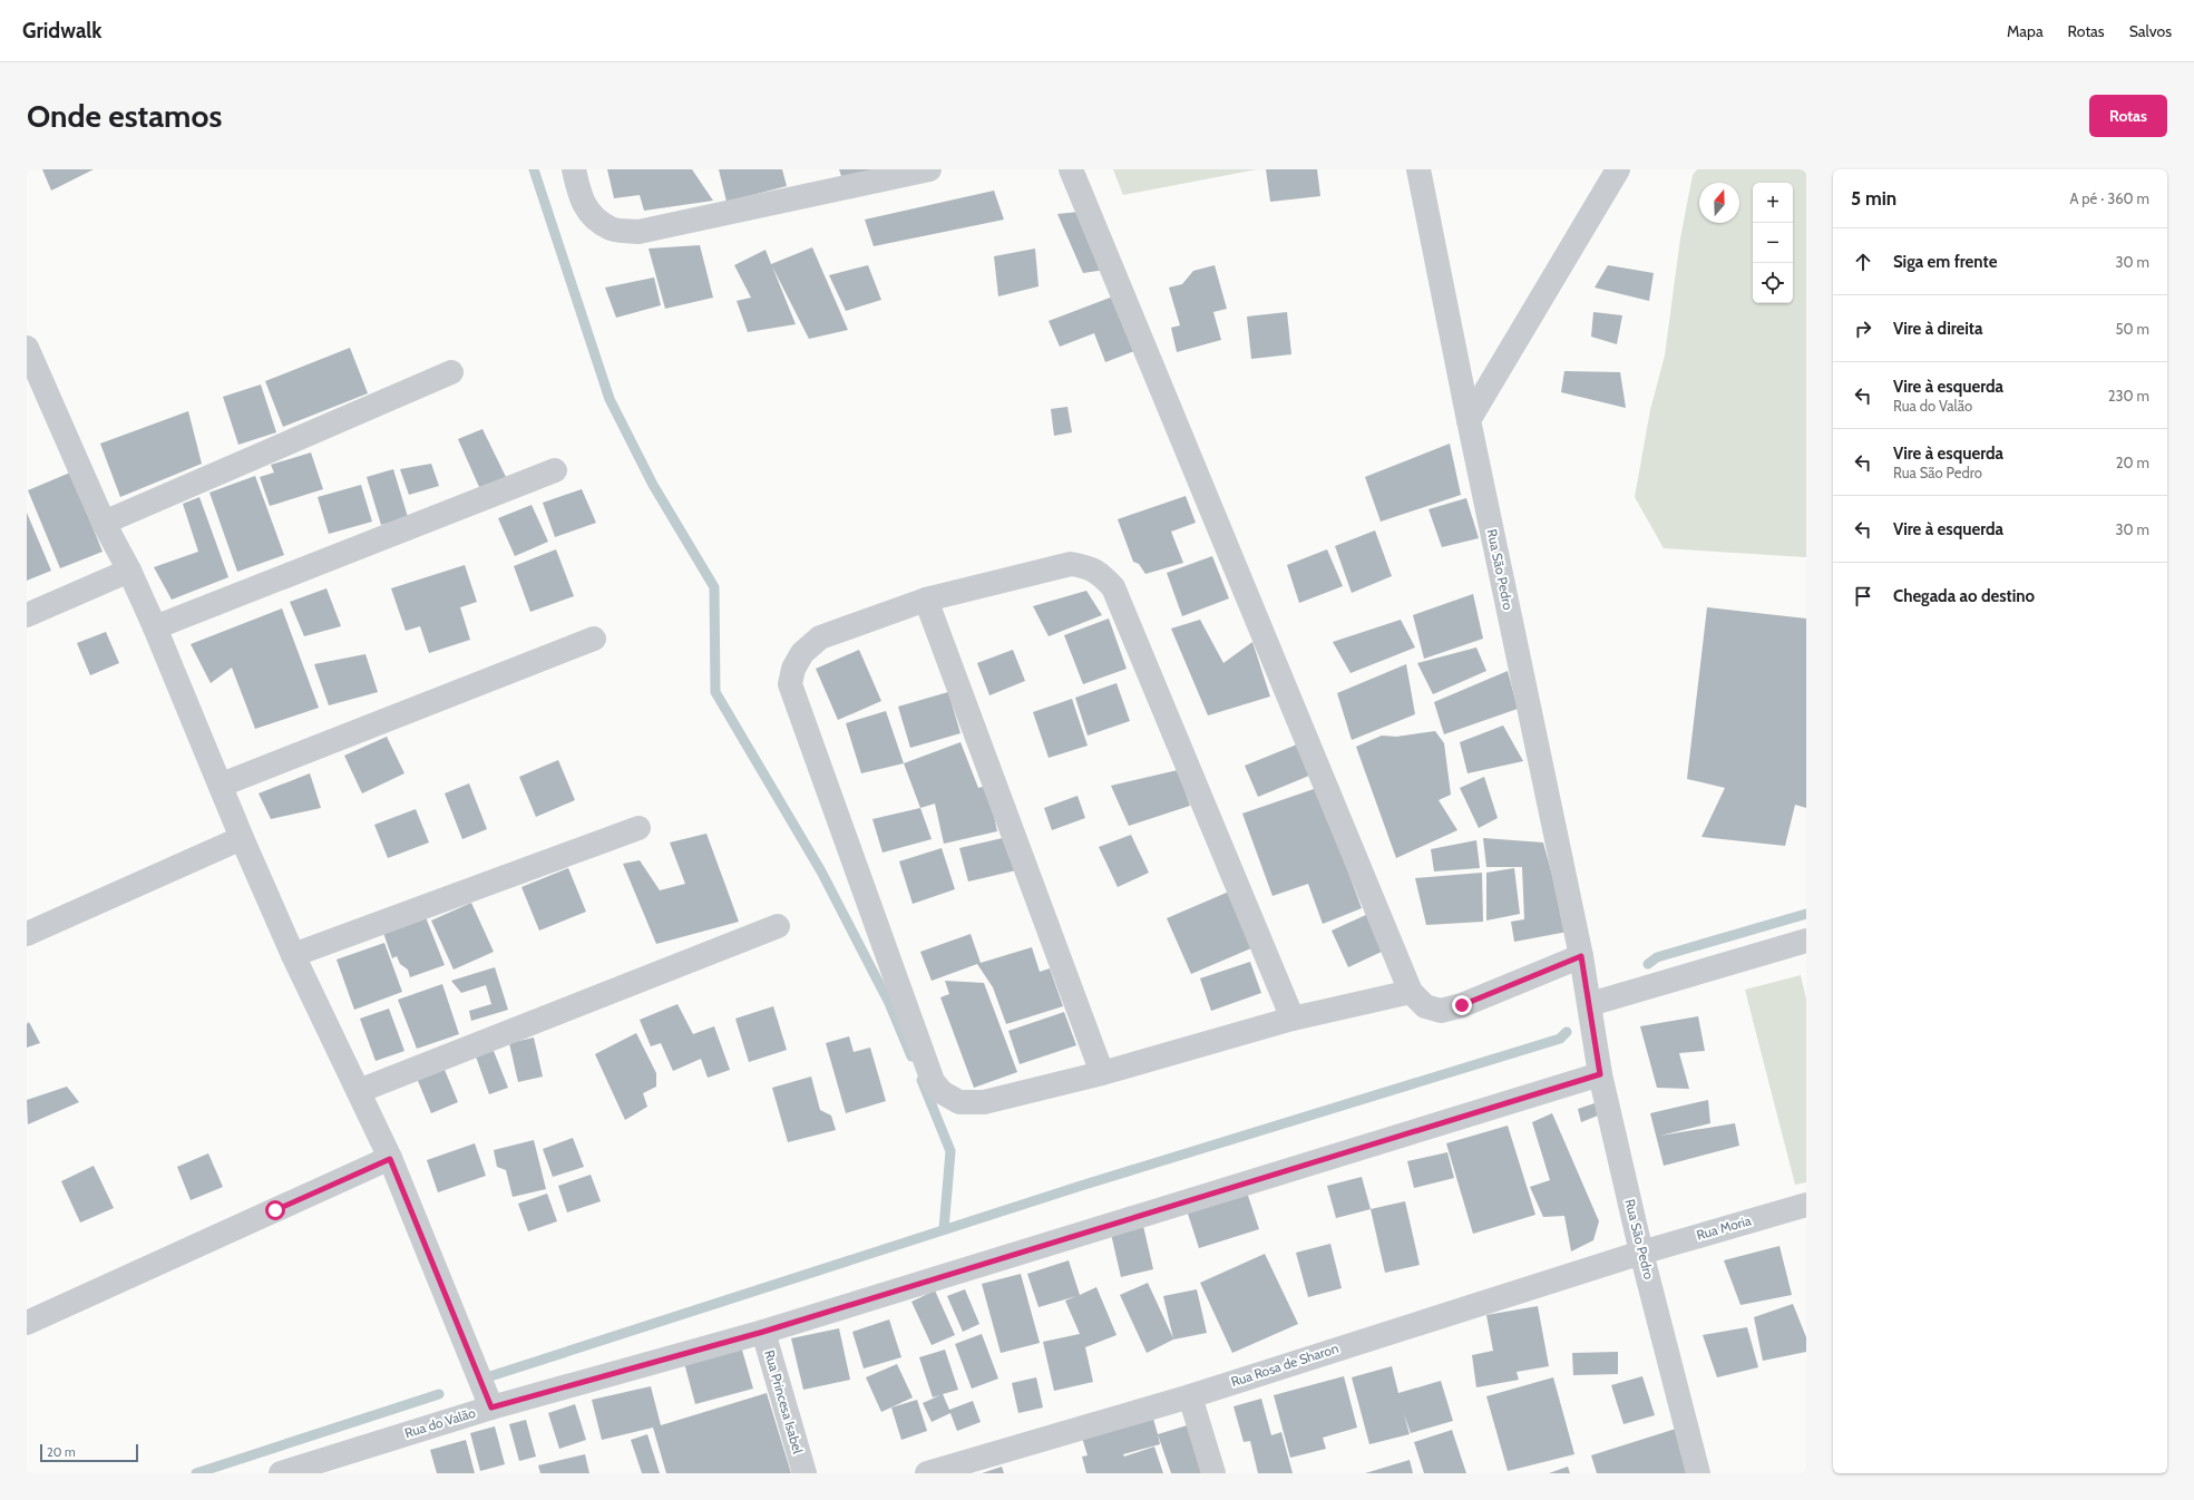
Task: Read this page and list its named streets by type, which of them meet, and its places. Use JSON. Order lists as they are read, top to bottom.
{
  "streets": {
    "street": [
      "Rua São Pedro",
      "Rua Moria",
      "Rua Rosa de Sharon",
      "Rua Princesa Isabel",
      "Rua do Valão"
    ]
  },
  "crossings": [
    ["Rua São Pedro", "Rua Moria"],
    ["Rua São Pedro", "Rua Rosa de Sharon"],
    ["Rua São Pedro", "Rua do Valão"],
    ["Rua Moria", "Rua Rosa de Sharon"],
    ["Rua Princesa Isabel", "Rua do Valão"]
  ],
  "scale_bar": "20 m",
  "north": "top",
  "page": {
    "header": "Gridwalk",
    "nav": ["Mapa", "Rotas", "Salvos"],
    "buttons": "Rotas",
    "title": "Onde estamos",
    "heading": ["5 min", "A pé · 360 m"],
    "map_buttons": ["+", "−"],
    "list": [
      ["Siga em frente", "30 m"],
      ["Vire à direita", "50 m"],
      ["Vire à esquerda", "Rua do Valão", "230 m"],
      ["Vire à esquerda", "Rua São Pedro", "20 m"],
      ["Vire à esquerda", "30 m"],
      "Chegada ao destino"
    ],
    "scale": "20 m"
  }
}
